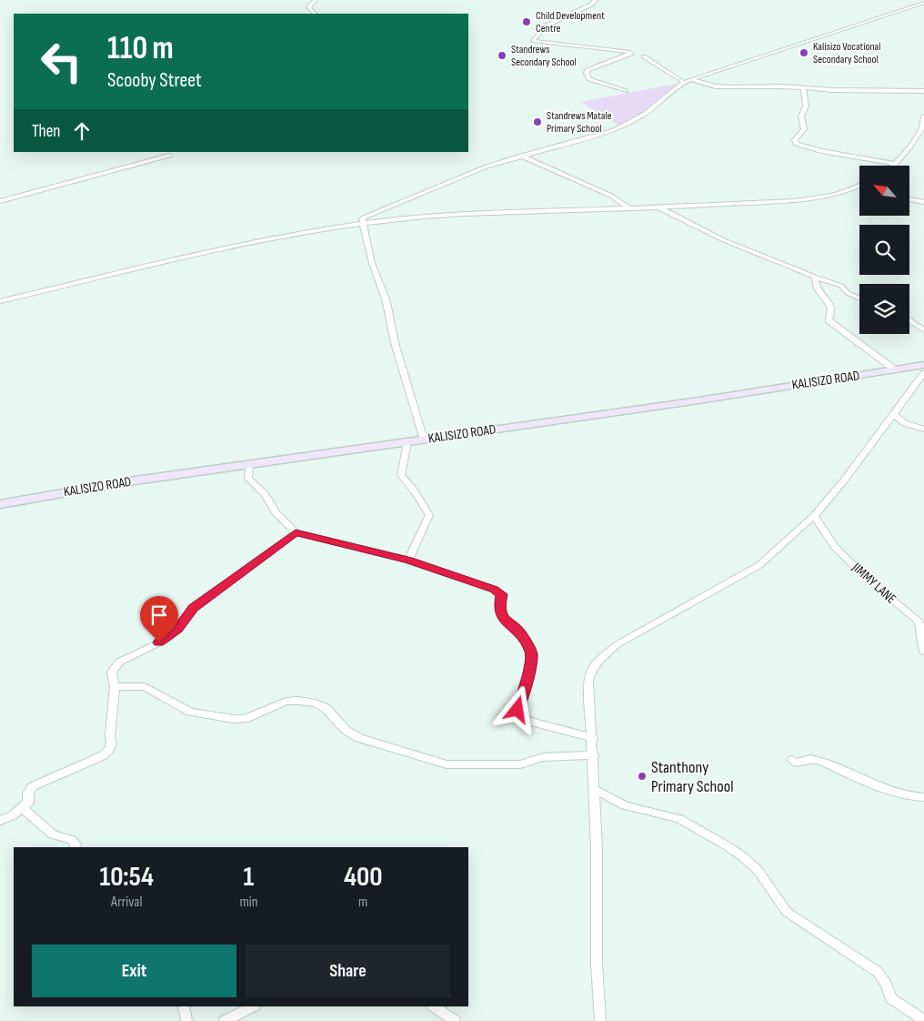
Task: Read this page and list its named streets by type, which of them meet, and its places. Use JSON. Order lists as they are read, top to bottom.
{
  "streets": {
    "street": ["KALISIZO ROAD", "JIMMY LANE"]
  },
  "places": [
    "Child Development Centre",
    "Kalisizo Vocational Secondary School",
    "Standrews Secondary School",
    "Standrews Matale Primary School",
    "Stanthony Primary School"
  ],
  "north": "top left",
  "page": {
    "turn": ["110 m", "Scooby Street"],
    "then": "Then",
    "eta": [
      "10:54",
      "Arrival",
      "1",
      "min",
      "400",
      "m"
    ],
    "buttons": ["Exit", "Share"]
  }
}
